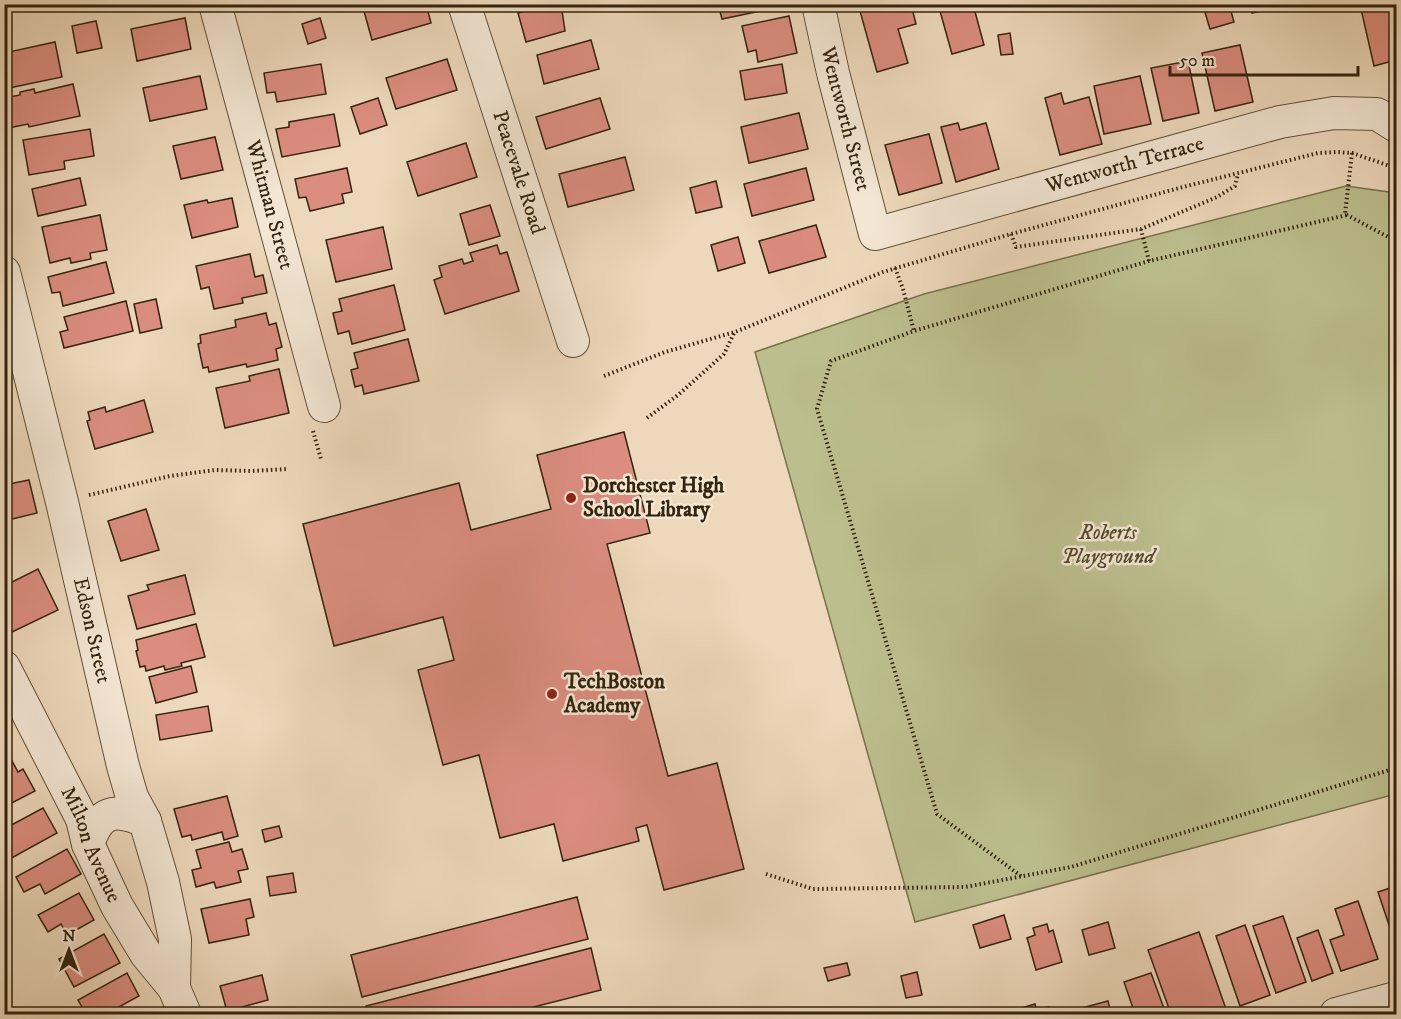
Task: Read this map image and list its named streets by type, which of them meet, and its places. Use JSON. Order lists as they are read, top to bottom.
{
  "streets": {
    "street": [
      "Wentworth Street",
      "Wentworth Terrace",
      "Peacevale Road",
      "Whitman Street",
      "Edson Street",
      "Milton Avenue"
    ]
  },
  "crossings": [
    ["Wentworth Street", "Wentworth Terrace"],
    ["Edson Street", "Milton Avenue"]
  ],
  "parks": ["Roberts Playground"],
  "places": ["Dorchester High School Library", "TechBoston Academy"],
  "scale_bar": "50 m",
  "north": "top"
}
